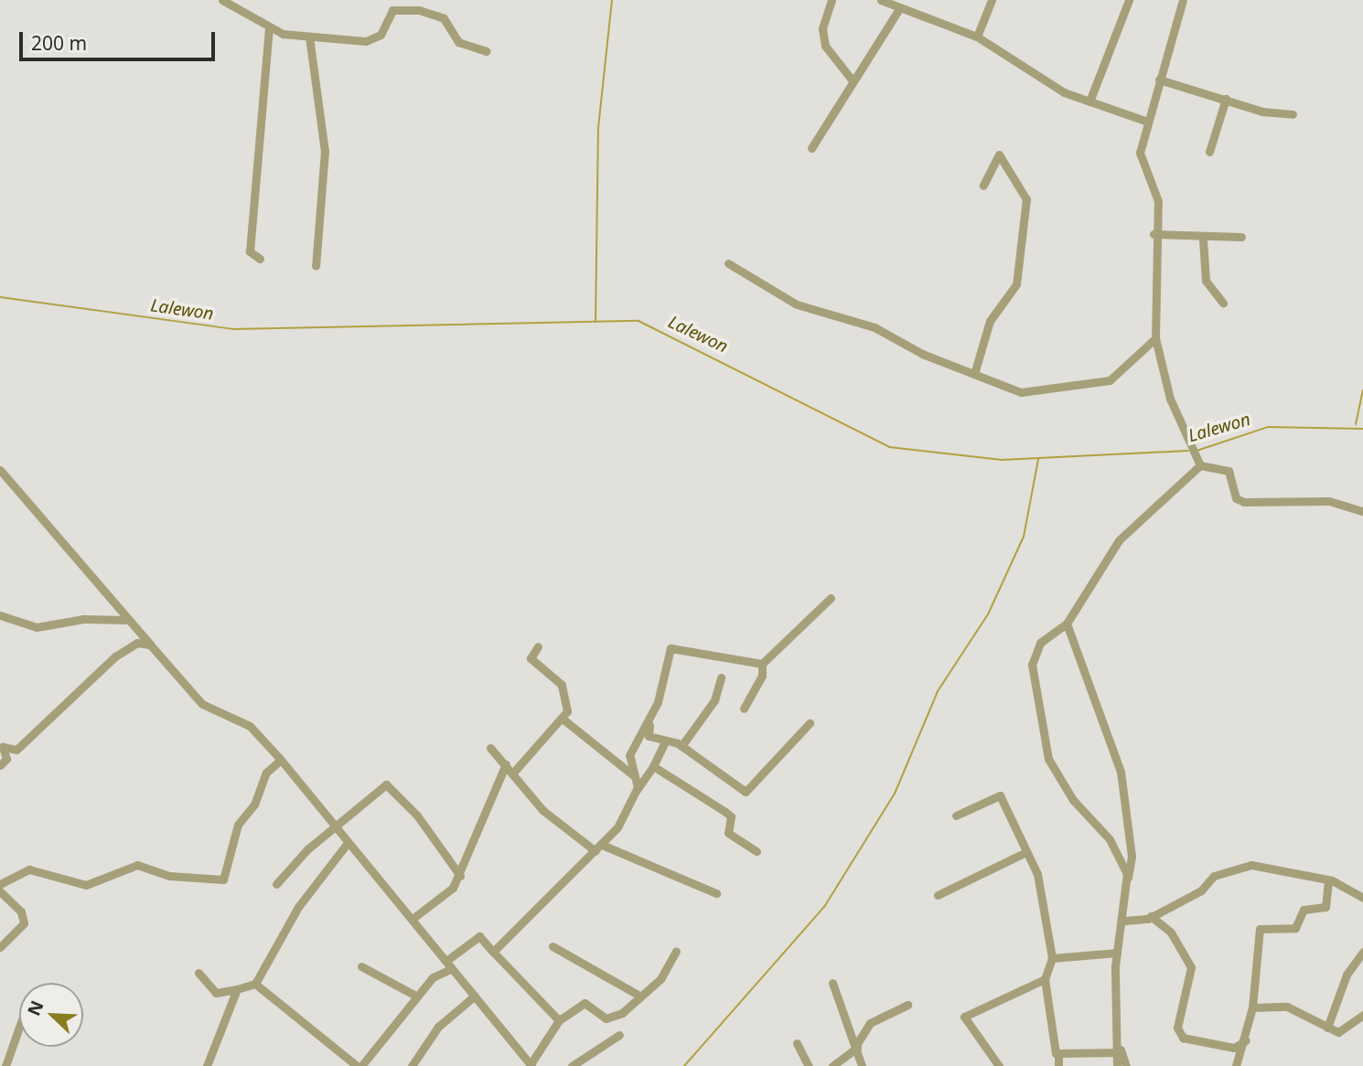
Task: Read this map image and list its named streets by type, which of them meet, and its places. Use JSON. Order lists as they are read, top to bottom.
{
  "water": ["Lalewon"],
  "scale_bar": "200 m",
  "north": "top left"
}
